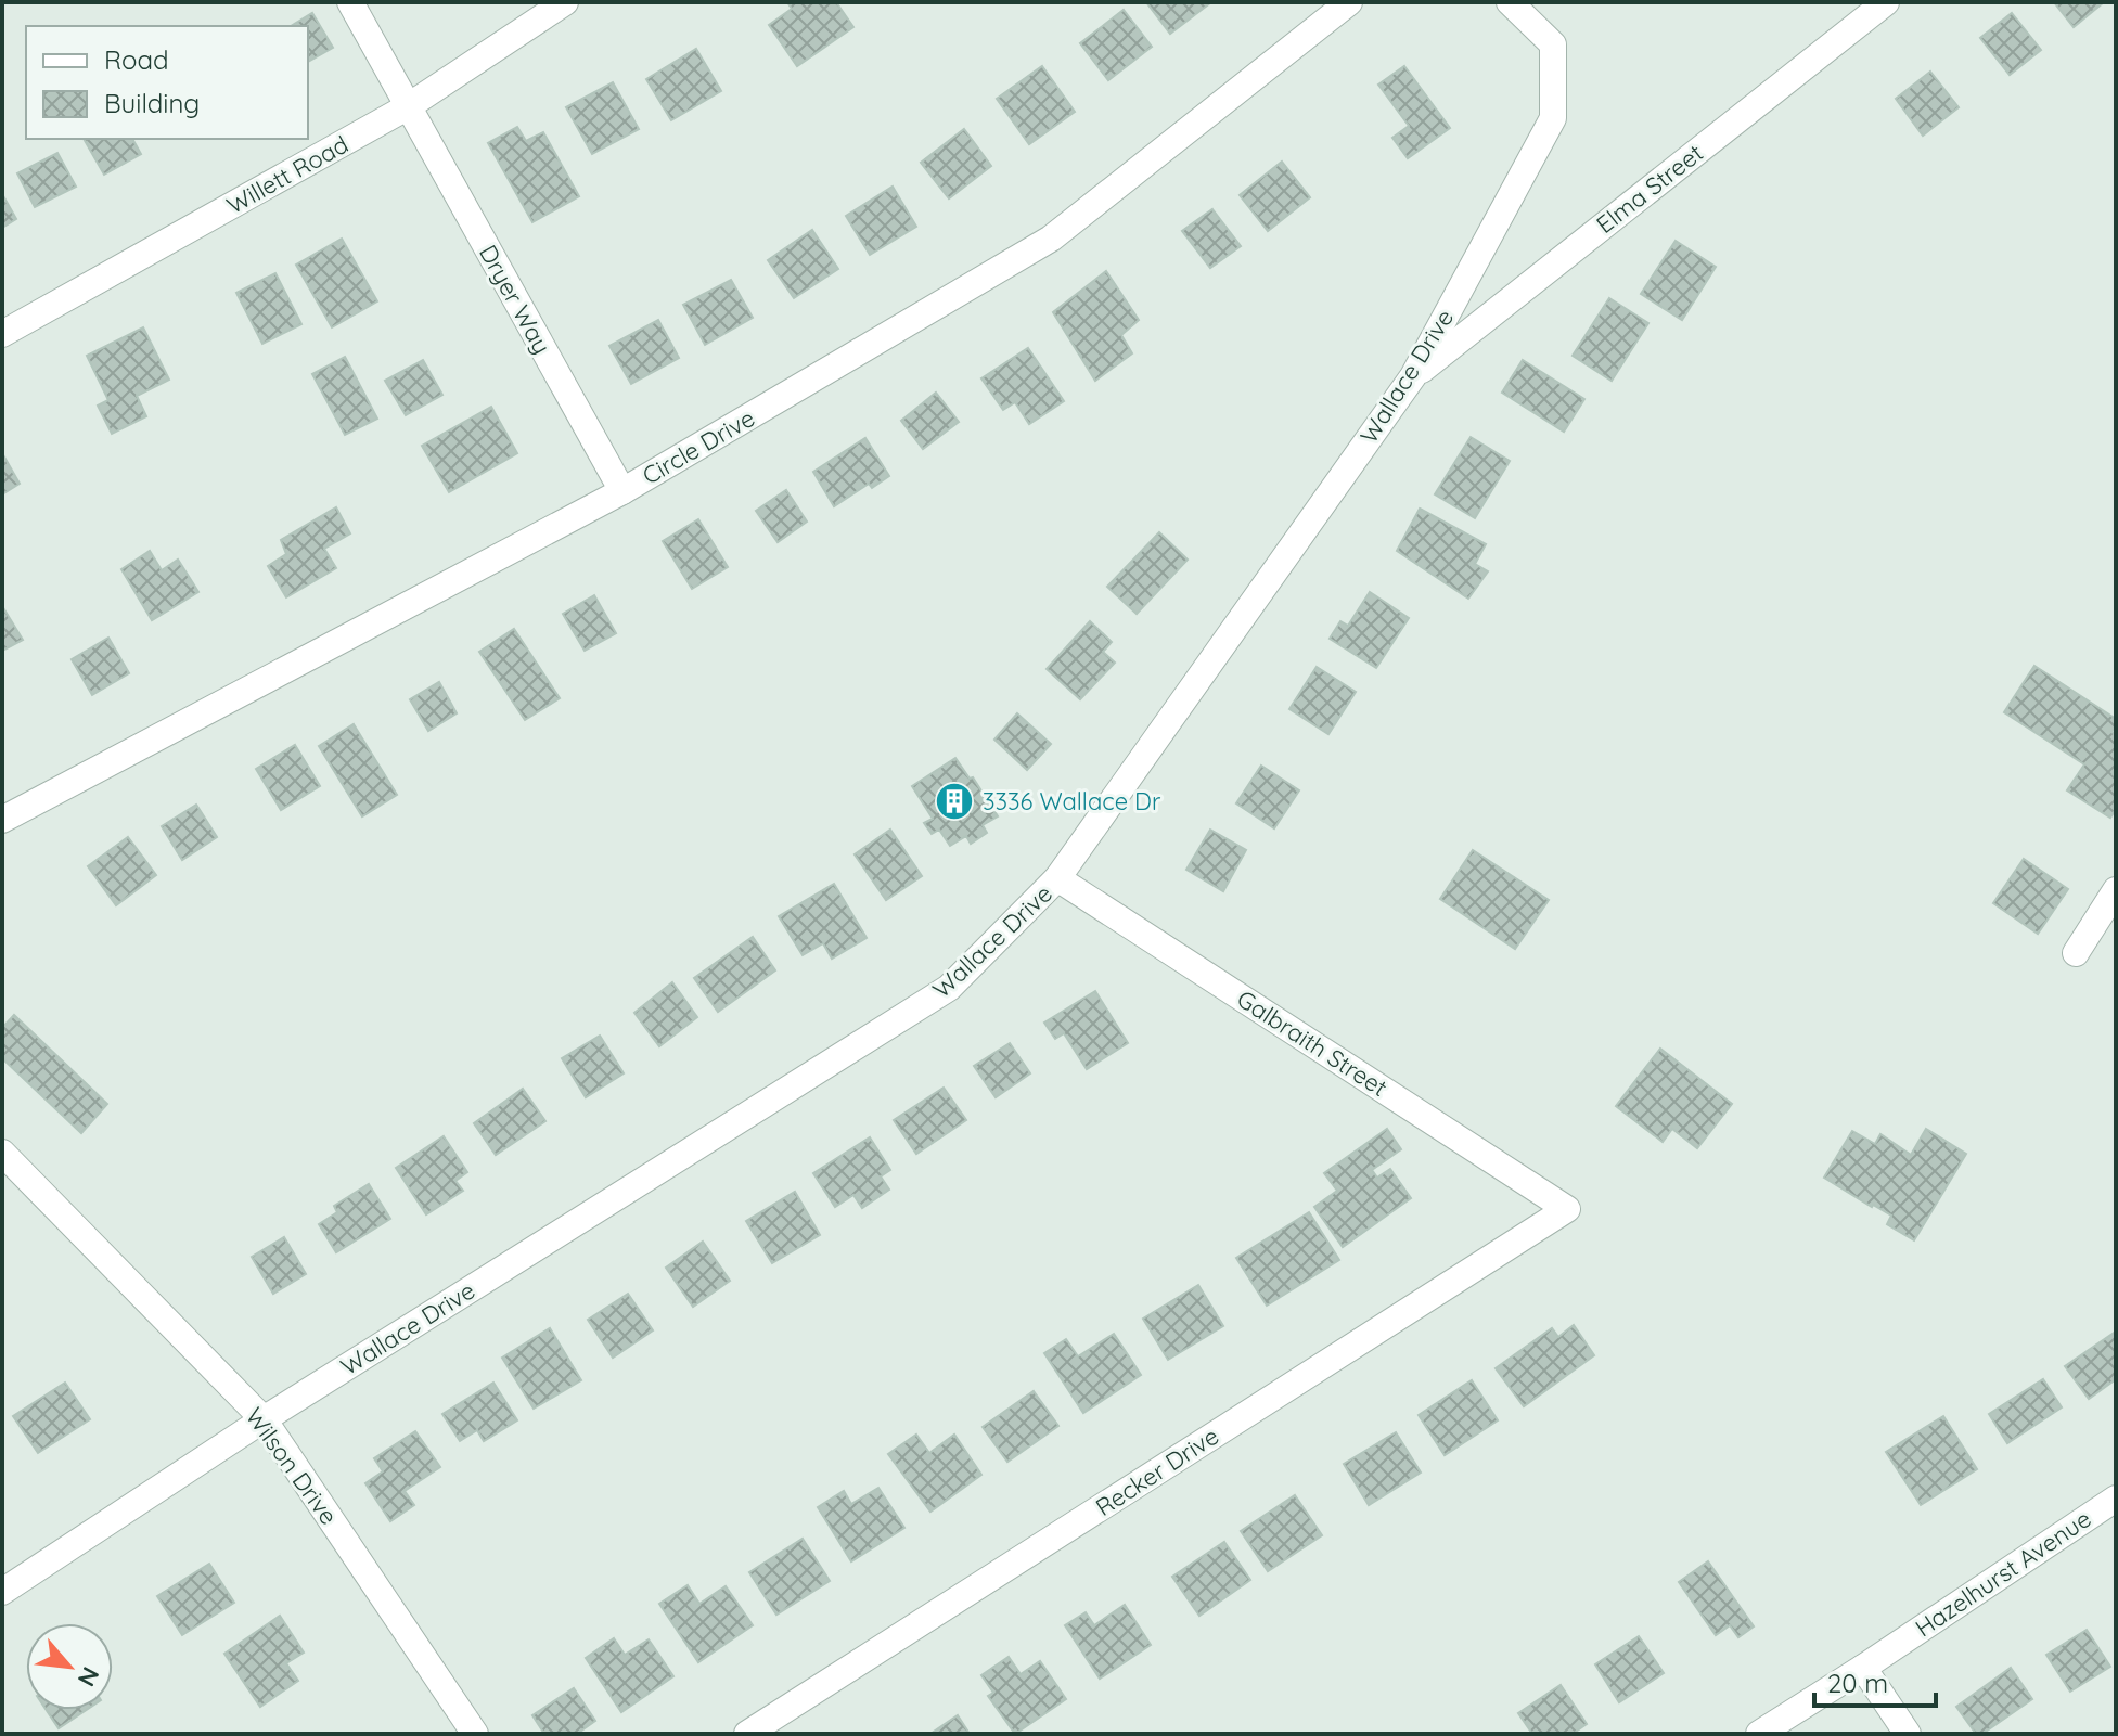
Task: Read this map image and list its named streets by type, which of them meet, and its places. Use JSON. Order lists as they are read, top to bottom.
{
  "streets": {
    "street": [
      "Willett Road",
      "Elma Street",
      "Dryer Way",
      "Wallace Drive",
      "Circle Drive",
      "Galbraith Street",
      "Wilson Drive",
      "Recker Drive",
      "Hazelhurst Avenue"
    ]
  },
  "crossings": [
    ["Willett Road", "Dryer Way"],
    ["Elma Street", "Wallace Drive"],
    ["Dryer Way", "Circle Drive"],
    ["Wallace Drive", "Galbraith Street"],
    ["Wallace Drive", "Wilson Drive"],
    ["Galbraith Street", "Recker Drive"]
  ],
  "places": {
    "building": ["3336 Wallace Dr"]
  },
  "legend": ["Road", "Building"],
  "scale_bar": "20 m",
  "north": "bottom right"
}
